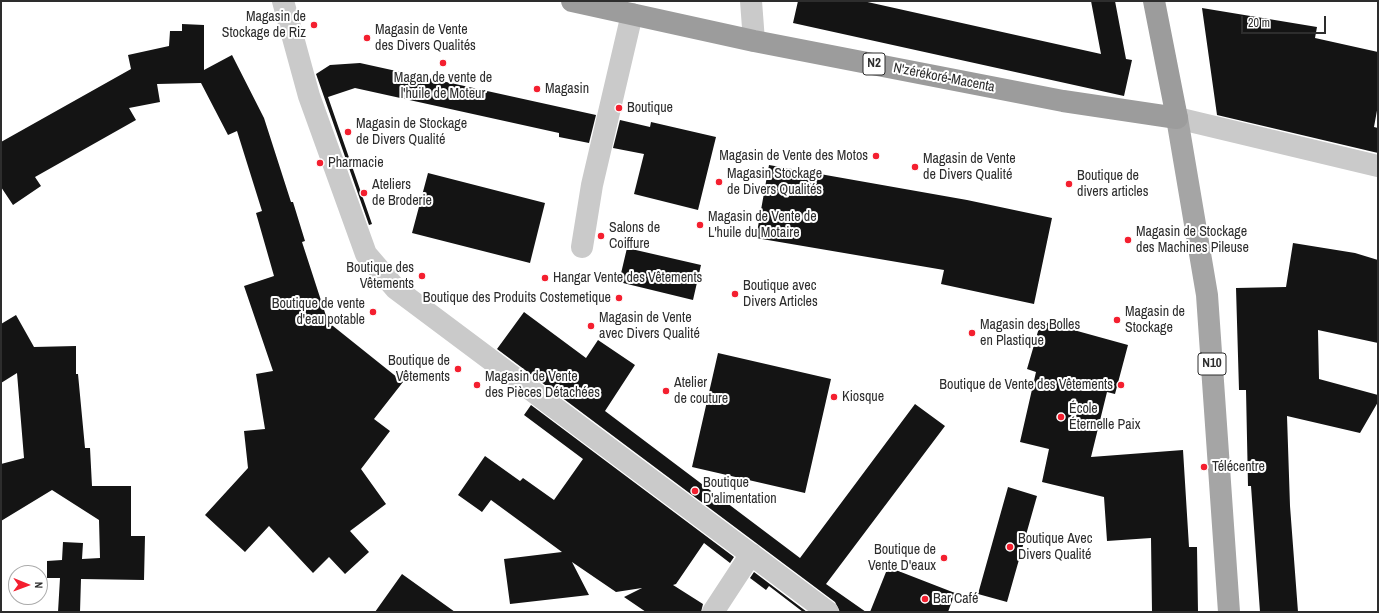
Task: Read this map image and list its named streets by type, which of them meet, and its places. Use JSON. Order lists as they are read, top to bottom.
{
  "streets": {
    "highway": ["N2", "N'zérékoré-Macenta"],
    "main road": ["N10"]
  },
  "crossings": [
    ["N'zérékoré-Macenta", "N10"]
  ],
  "places": [
    "Magasin de Stockage de Riz",
    "Magasin de Vente des Divers Qualités",
    "Magan de vente de l'huile de Moteur",
    "Magasin",
    "Boutique",
    "Magasin de Stockage de Divers Qualité",
    "Magasin de Vente des Motos",
    "Pharmacie",
    "Magasin de Vente de Divers Qualité",
    "Magasin Stockage de Divers Qualités",
    "Boutique de divers articles",
    "Ateliers de Broderie",
    "Magasin de Vente de L'huile du Motaire",
    "Salons de Coiffure",
    "Magasin de Stockage des Machines Pileuse",
    "Boutique des Vêtements",
    "Hangar Vente des Vêtements",
    "Boutique avec Divers Articles",
    "Boutique des Produits Costemetique",
    "Boutique de vente d'eau potable",
    "Magasin de Stockage",
    "Magasin de Vente avec Divers Qualité",
    "Magasin des Bolles en Plastique",
    "Boutique de Vêtements",
    "Magasin de Vente des Pièces Détachées",
    "Boutique de Vente des Vêtements",
    "Atelier de couture",
    "Kiosque",
    "École Éternelle Paix",
    "Télécentre",
    "Boutique D'alimentation",
    "Boutique Avec Divers Qualité",
    "Boutique de Vente D'eaux",
    "Bar Café"
  ],
  "scale_bar": "20 m",
  "north": "right"
}
